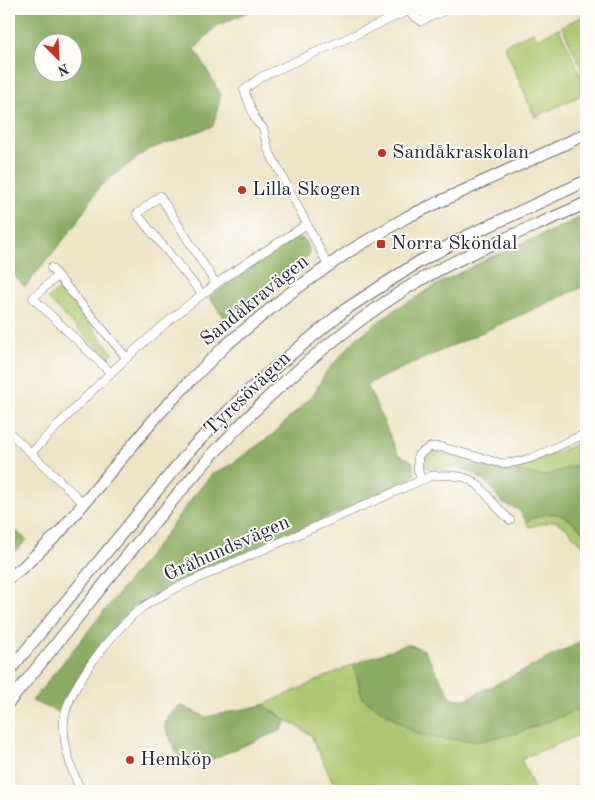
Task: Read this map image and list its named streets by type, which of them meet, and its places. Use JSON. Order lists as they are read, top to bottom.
{
  "streets": {
    "main road": ["Sandåkravägen", "Tyresövägen"],
    "street": ["Gråhundsvägen"]
  },
  "places": {
    "other": ["Sandåkraskolan", "Lilla Skogen", "Hemköp"],
    "transit": ["Norra Sköndal"]
  },
  "north": "bottom right"
}
